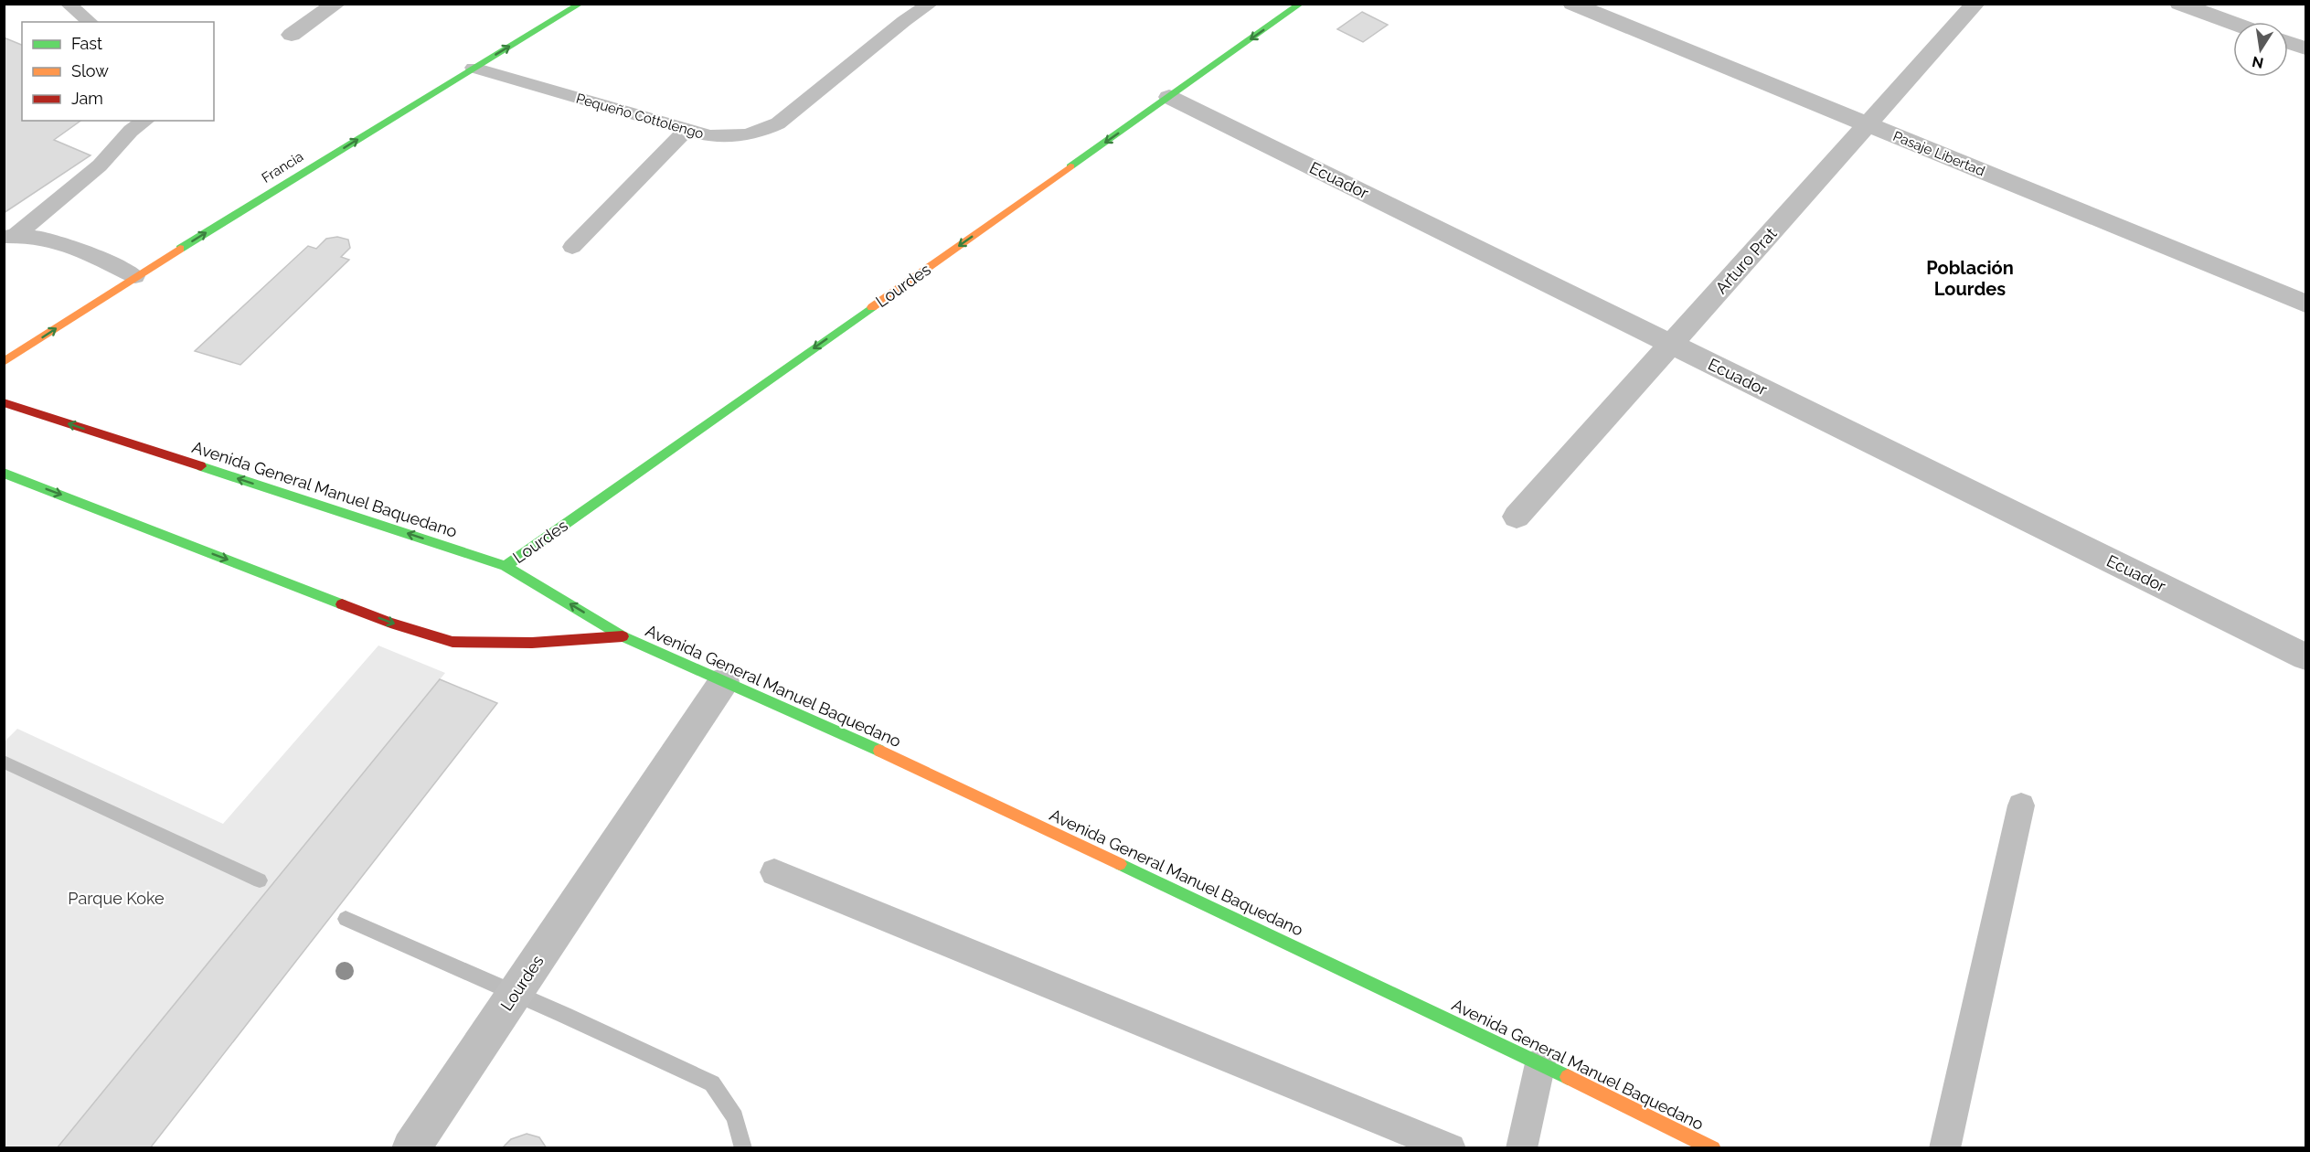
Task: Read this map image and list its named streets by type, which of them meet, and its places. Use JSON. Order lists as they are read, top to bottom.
{
  "streets": {
    "main road": ["Francia", "Lourdes", "Avenida General Manuel Baquedano"],
    "street": ["Pasaje Libertad", "Ecuador", "Arturo Prat"],
    "lane": ["Pequeño Cottolengo"]
  },
  "crossings": [
    ["Pequeño Cottolengo", "Francia"],
    ["Pasaje Libertad", "Arturo Prat"],
    ["Ecuador", "Arturo Prat"],
    ["Ecuador", "Lourdes"],
    ["Lourdes", "Avenida General Manuel Baquedano"]
  ],
  "one_way": ["Francia", "Lourdes"],
  "districts": ["Población Lourdes"],
  "parks": ["Parque Koke"],
  "legend": ["Fast", "Slow", "Jam"],
  "north": "bottom"
}
